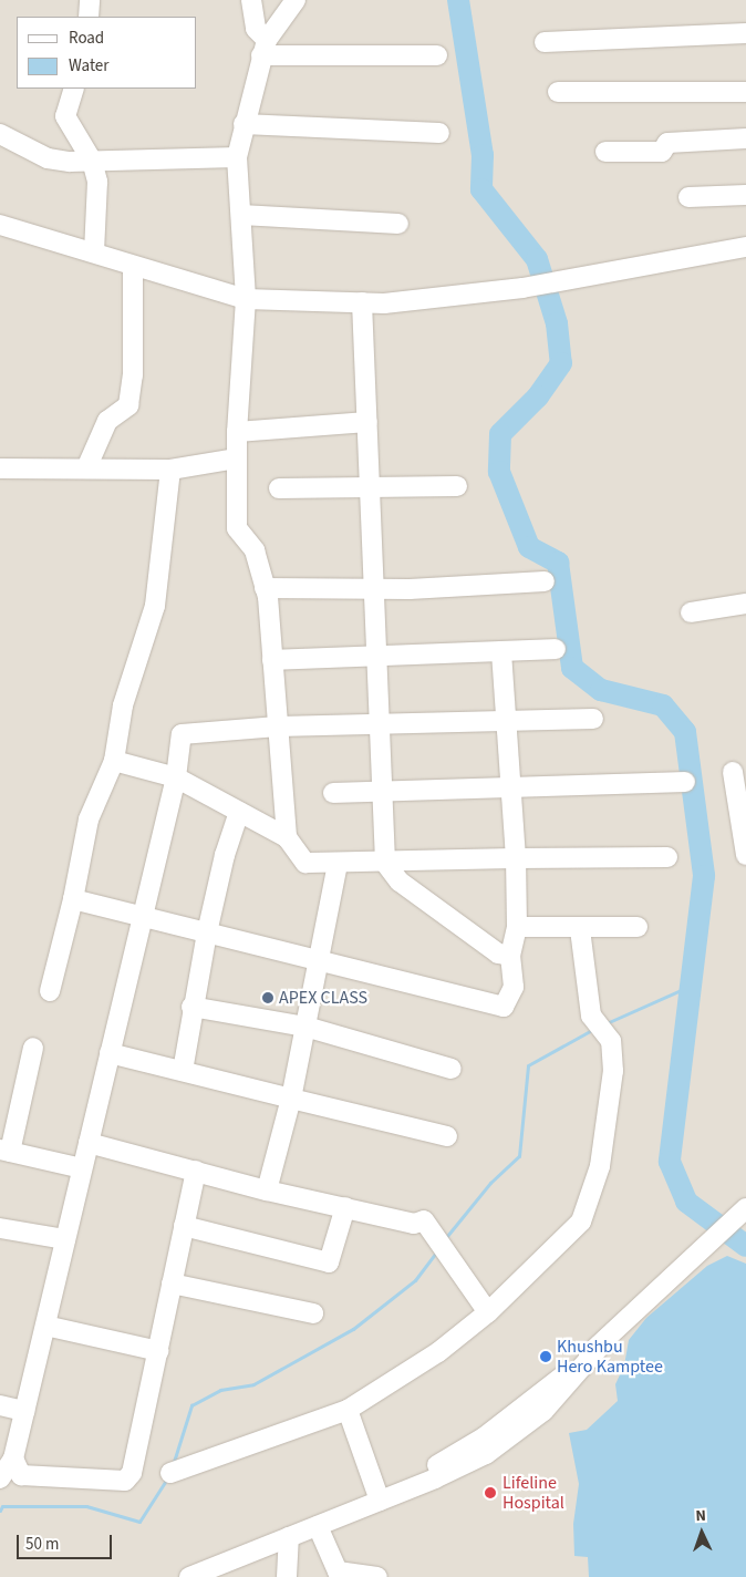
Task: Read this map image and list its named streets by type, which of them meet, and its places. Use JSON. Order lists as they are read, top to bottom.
{
  "places": ["APEX CLASS", "Khushbu Hero Kamptee", "Lifeline Hospital"],
  "legend": ["Road", "Water"],
  "scale_bar": "50 m",
  "north": "top"
}
